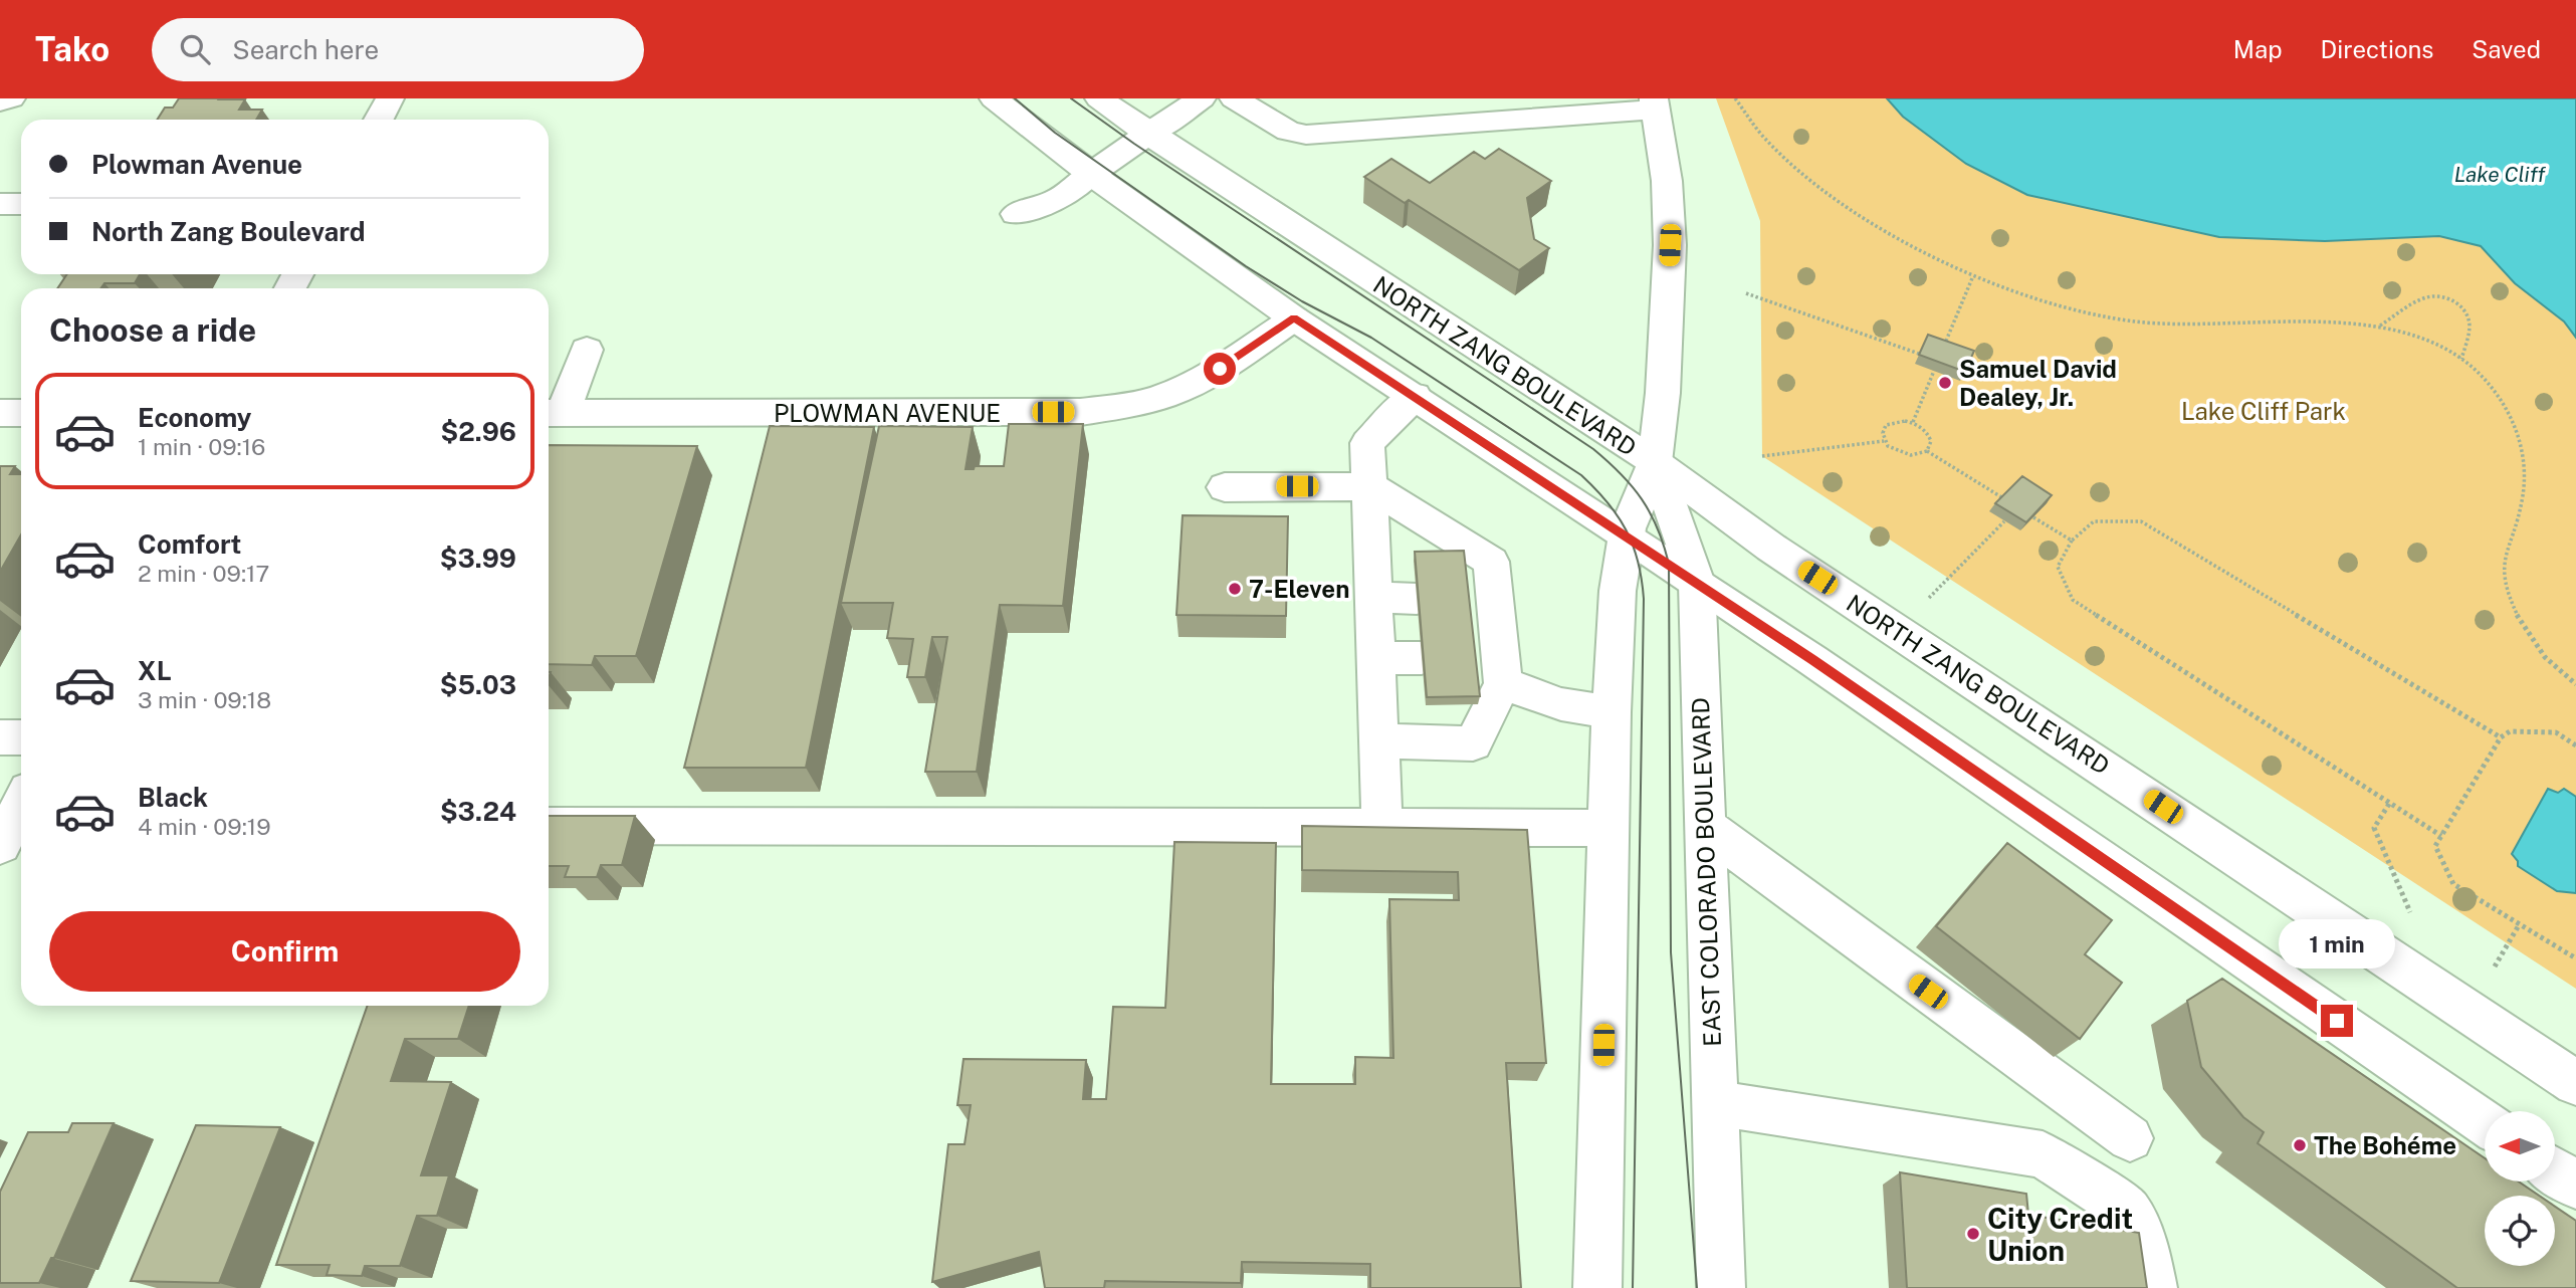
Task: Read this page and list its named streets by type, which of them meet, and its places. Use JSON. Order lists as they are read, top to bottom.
{
  "streets": {
    "main road": ["NORTH ZANG BOULEVARD", "PLOWMAN AVENUE", "EAST COLORADO BOULEVARD"]
  },
  "crossings": [
    ["NORTH ZANG BOULEVARD", "EAST COLORADO BOULEVARD"]
  ],
  "water": ["Lake Cliff"],
  "parks": ["Lake Cliff Park"],
  "places": [
    "Samuel David Dealey, Jr.",
    "7-Eleven",
    "The Bohéme",
    "City Credit Union"
  ],
  "north": "left",
  "page": {
    "header": "Tako",
    "search": "Search here",
    "nav": ["Map", "Directions", "Saved"],
    "banner": ["Plowman Avenue", "North Zang Boulevard"],
    "heading": "Choose a ride",
    "list": [
      {
        "name": "Economy",
        "note": "1 min · 09:16",
        "value": "$2.96"
      },
      {
        "name": "Comfort",
        "note": "2 min · 09:17",
        "value": "$3.99"
      },
      {
        "name": "XL",
        "note": "3 min · 09:18",
        "value": "$5.03"
      },
      {
        "name": "Black",
        "note": "4 min · 09:19",
        "value": "$3.24"
      }
    ],
    "buttons": "Confirm",
    "bubble": "1 min"
  }
}
